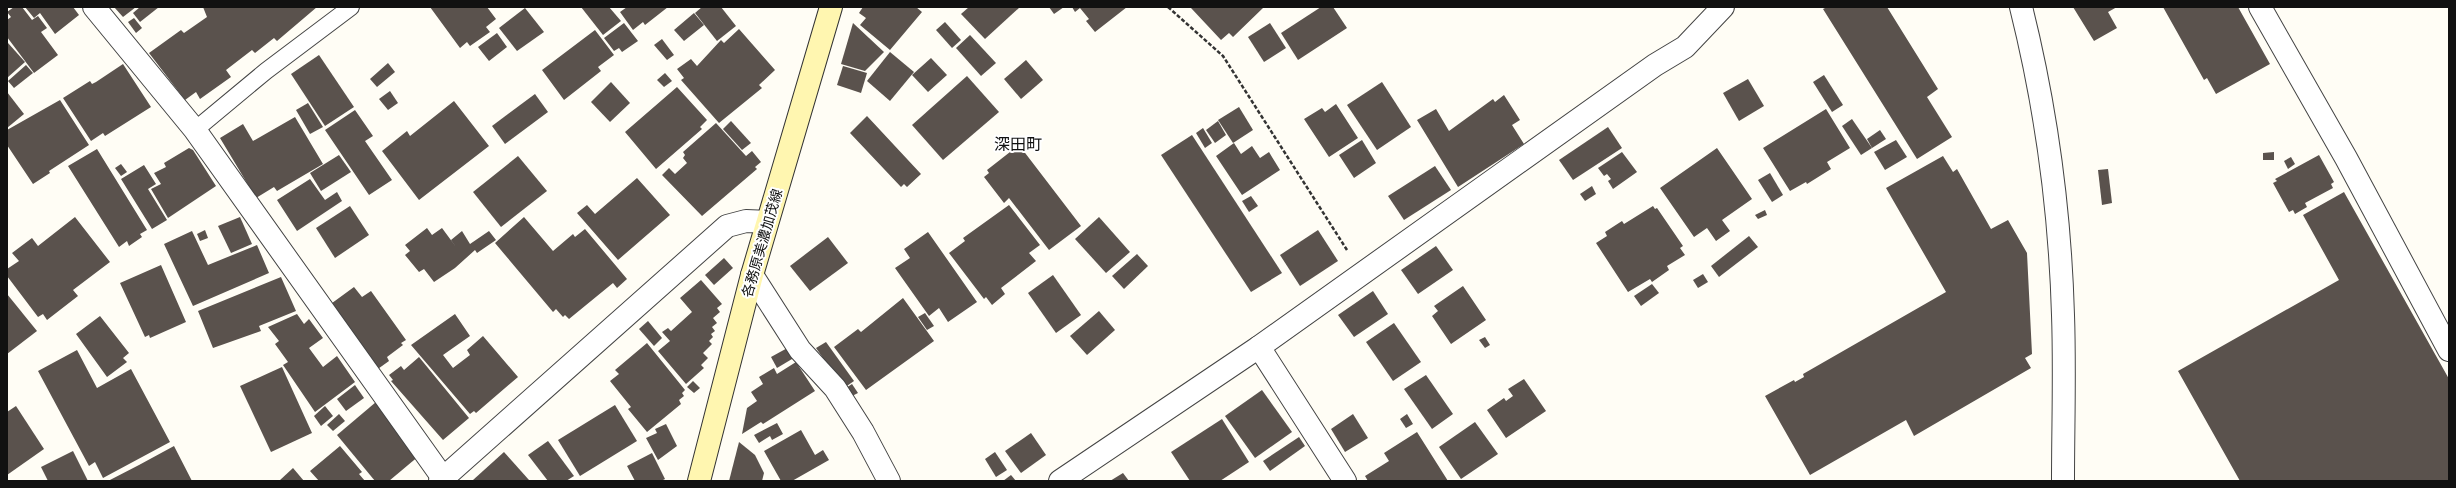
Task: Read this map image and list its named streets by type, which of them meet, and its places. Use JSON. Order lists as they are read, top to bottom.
{
  "streets": {
    "main road": ["各務原美濃加茂線"]
  },
  "districts": ["深田町"]
}
